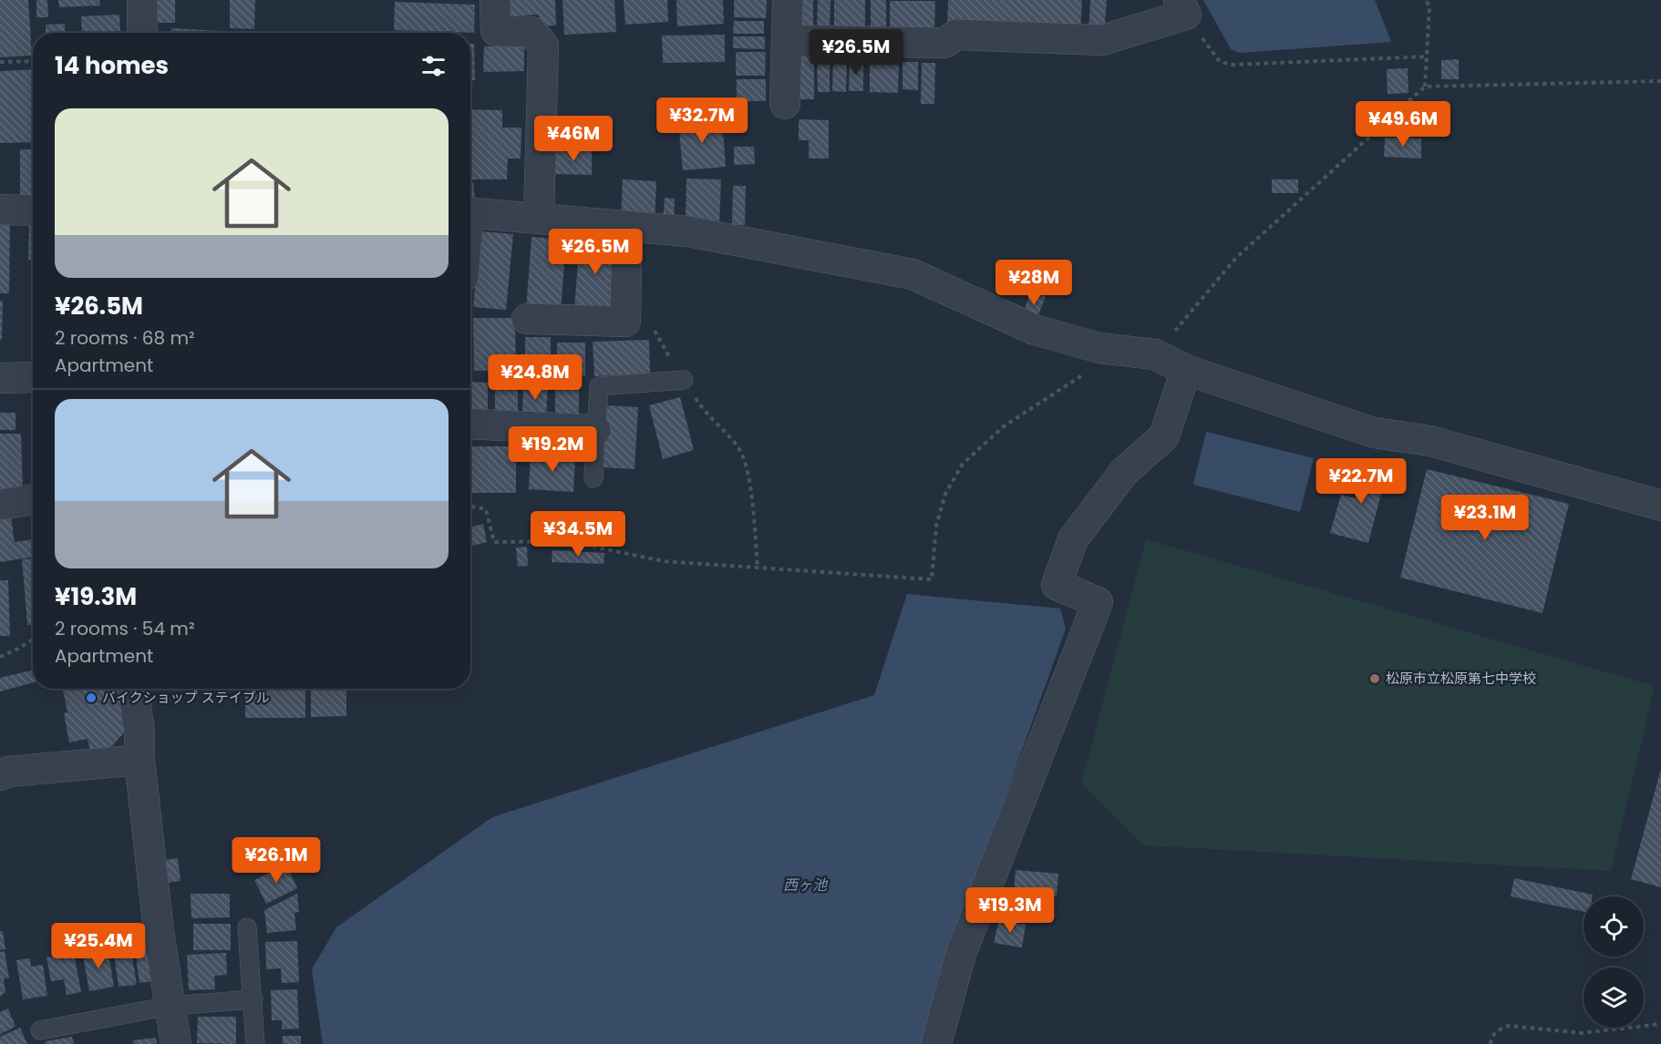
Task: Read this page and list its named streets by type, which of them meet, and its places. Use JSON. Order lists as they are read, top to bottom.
{
  "water": ["西ヶ池"],
  "places": ["松原市立松原第七中学校", "バイクショップ ステイブル"],
  "page": {
    "price": [
      "¥26.5M",
      "¥32.7M",
      "¥49.6M",
      "¥46M",
      "¥26.5M",
      "¥28M",
      "¥24.8M",
      "¥19.2M",
      "¥22.7M",
      "¥23.1M",
      "¥34.5M",
      "¥26.1M",
      "¥19.3M",
      "¥25.4M"
    ],
    "heading": "14 homes",
    "list": [
      {
        "name": "¥26.5M",
        "note": "2 rooms · 68 m² · Apartment"
      },
      {
        "name": "¥19.3M",
        "note": "2 rooms · 54 m² · Apartment"
      }
    ]
  }
}
